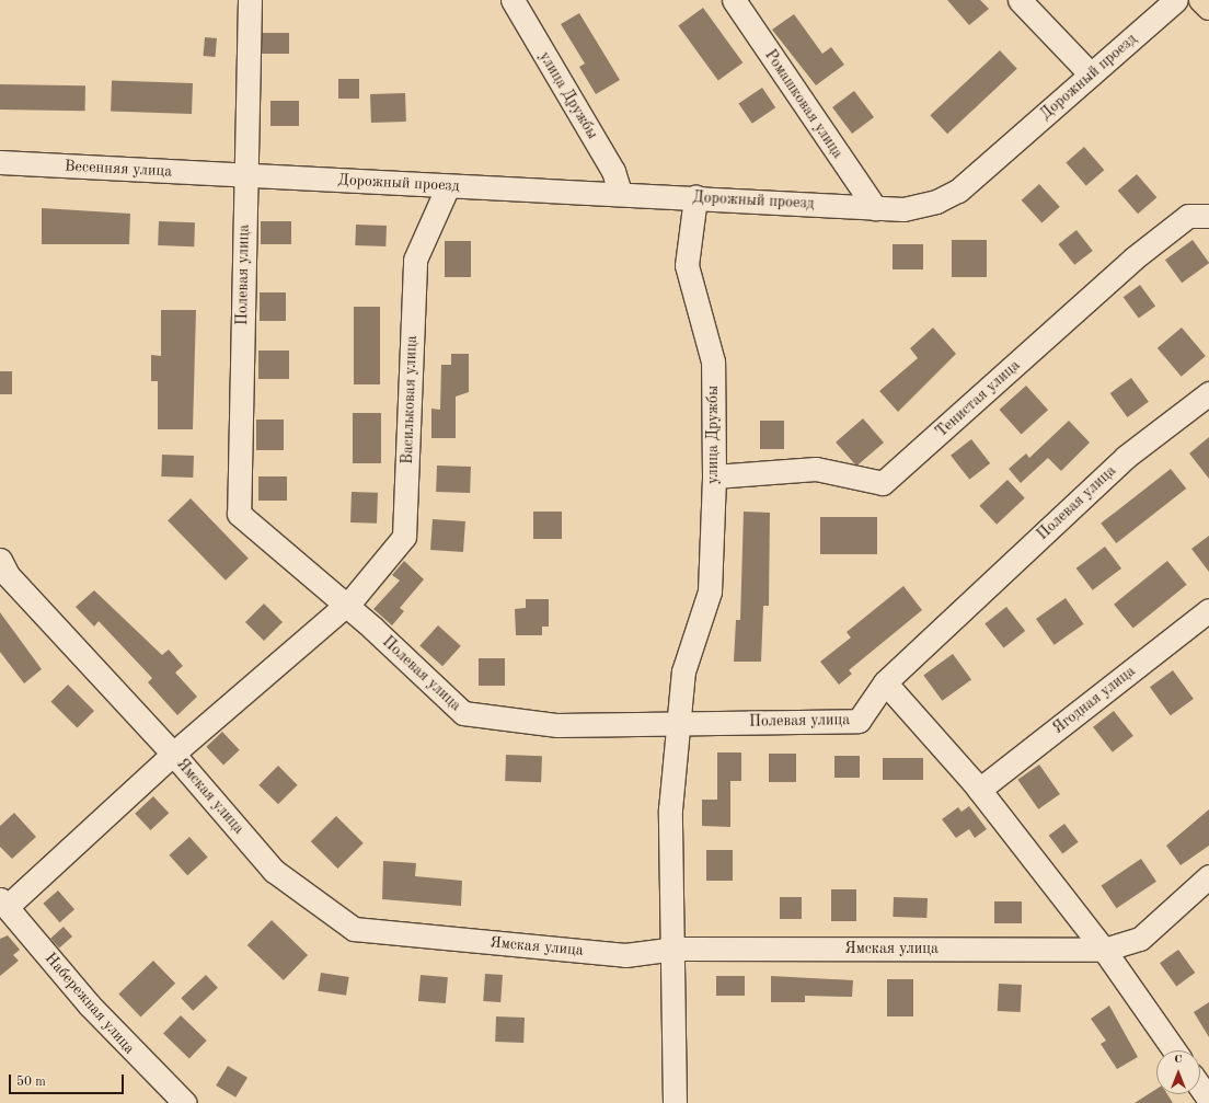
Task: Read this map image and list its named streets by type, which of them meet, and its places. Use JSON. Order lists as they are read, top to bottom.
{
  "streets": {
    "street": [
      "Дорожный проезд",
      "улица Дружбы",
      "Ромашковая улица",
      "Весенняя улица",
      "Полевая улица",
      "Тенистая улица",
      "Васильковая улица",
      "Ягодная улица",
      "Ямская улица",
      "Набережная улица"
    ]
  },
  "crossings": [
    ["Дорожный проезд", "улица Дружбы"],
    ["Дорожный проезд", "Ромашковая улица"],
    ["Дорожный проезд", "Весенняя улица"],
    ["Дорожный проезд", "Полевая улица"],
    ["Дорожный проезд", "Васильковая улица"],
    ["улица Дружбы", "Полевая улица"],
    ["улица Дружбы", "Тенистая улица"],
    ["улица Дружбы", "Ямская улица"],
    ["Весенняя улица", "Полевая улица"],
    ["Полевая улица", "Васильковая улица"],
    ["Васильковая улица", "Ямская улица"],
    ["Васильковая улица", "Набережная улица"]
  ],
  "scale_bar": "50 m",
  "north": "top"
}
